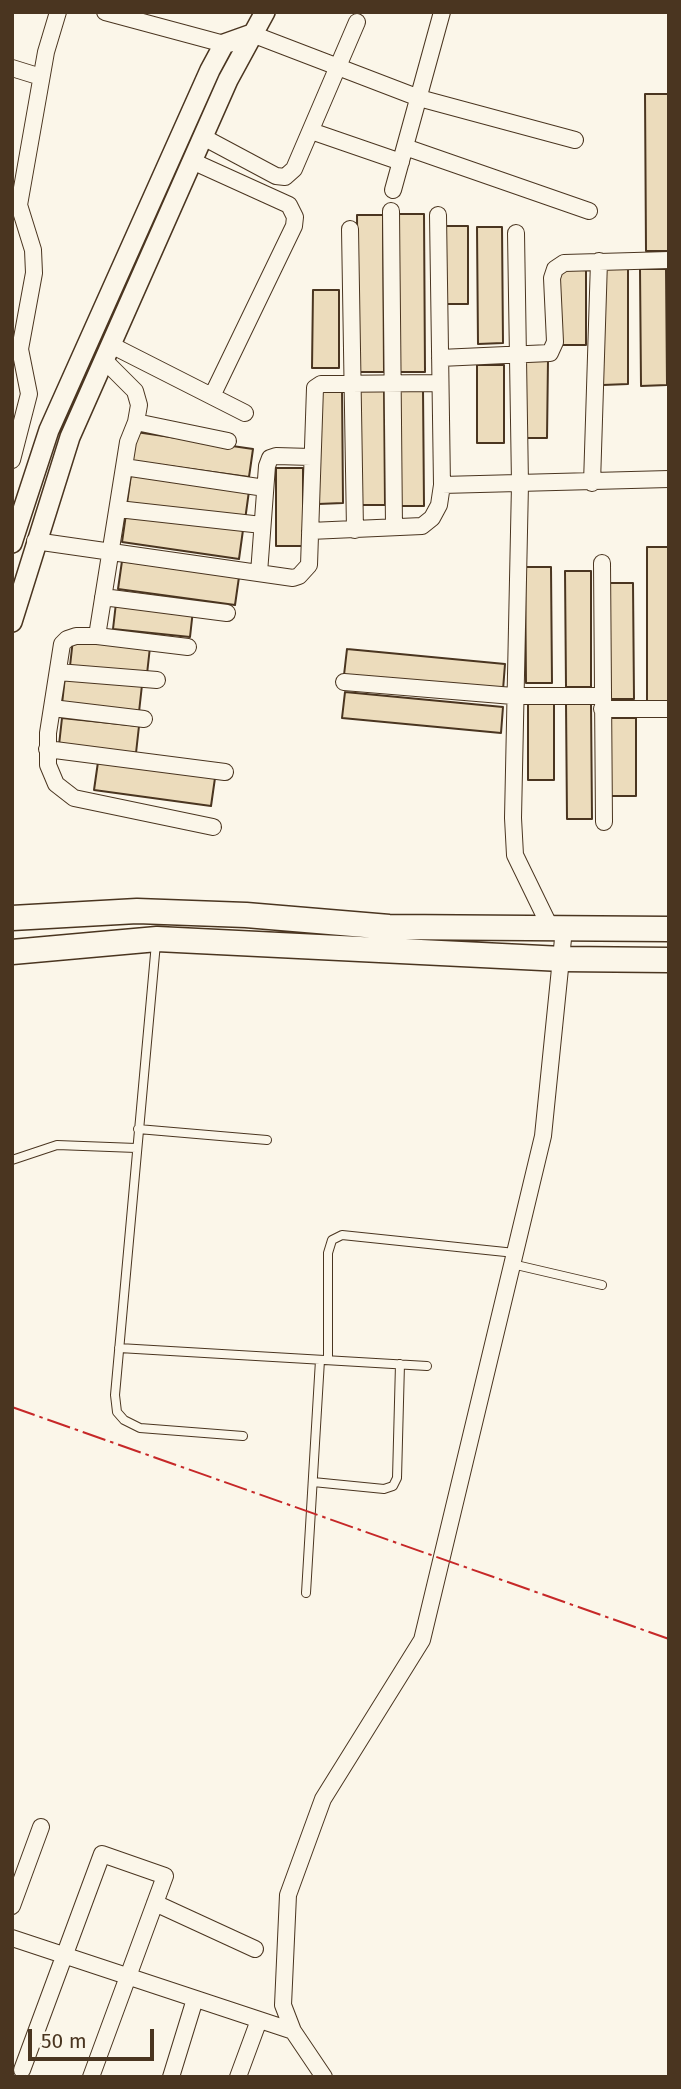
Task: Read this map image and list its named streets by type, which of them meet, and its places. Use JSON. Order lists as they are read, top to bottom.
{
  "scale_bar": "50 m"
}
